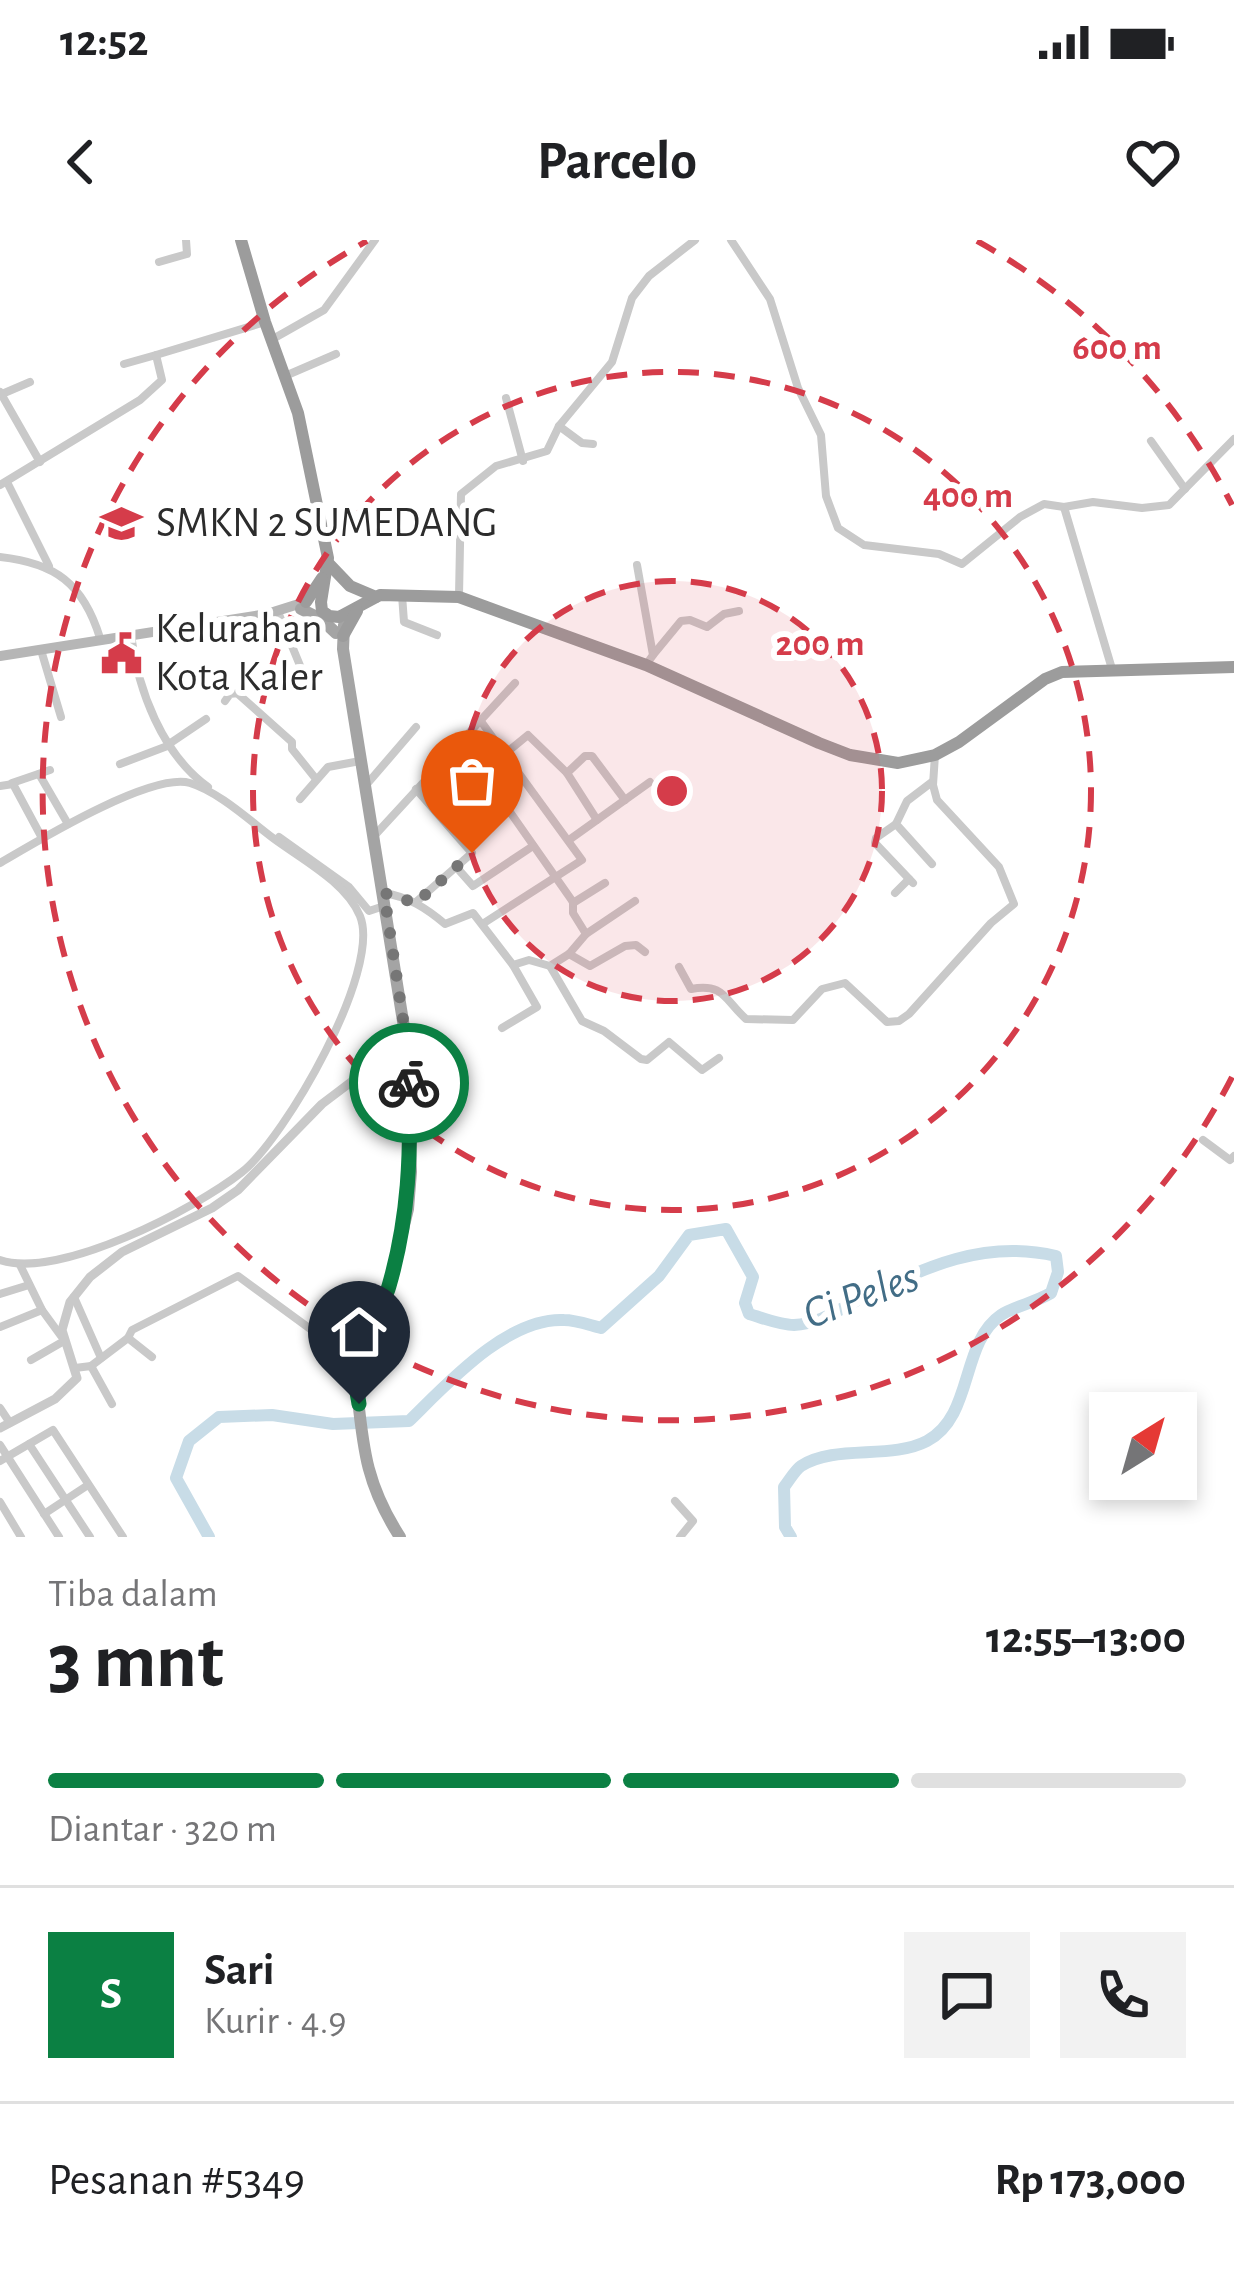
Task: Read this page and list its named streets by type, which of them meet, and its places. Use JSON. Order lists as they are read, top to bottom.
{
  "water": ["Ci Peles"],
  "places": {
    "school or university": ["SMKN 2 SUMEDANG"],
    "public building": ["Kelurahan Kota Kaler"]
  },
  "north": "top right",
  "page": {
    "status": "12:52",
    "header": "Parcelo",
    "heading": ["3 mnt", "Tiba dalam", "12:55–13:00"],
    "panel": [
      "Sari",
      "Kurir · 4.9",
      "Pesanan #5349",
      "Rp 173,000"
    ],
    "bar": "Diantar · 320 m",
    "round": "S"
  },
  "rings": ["600 m", "400 m", "200 m"]
}
